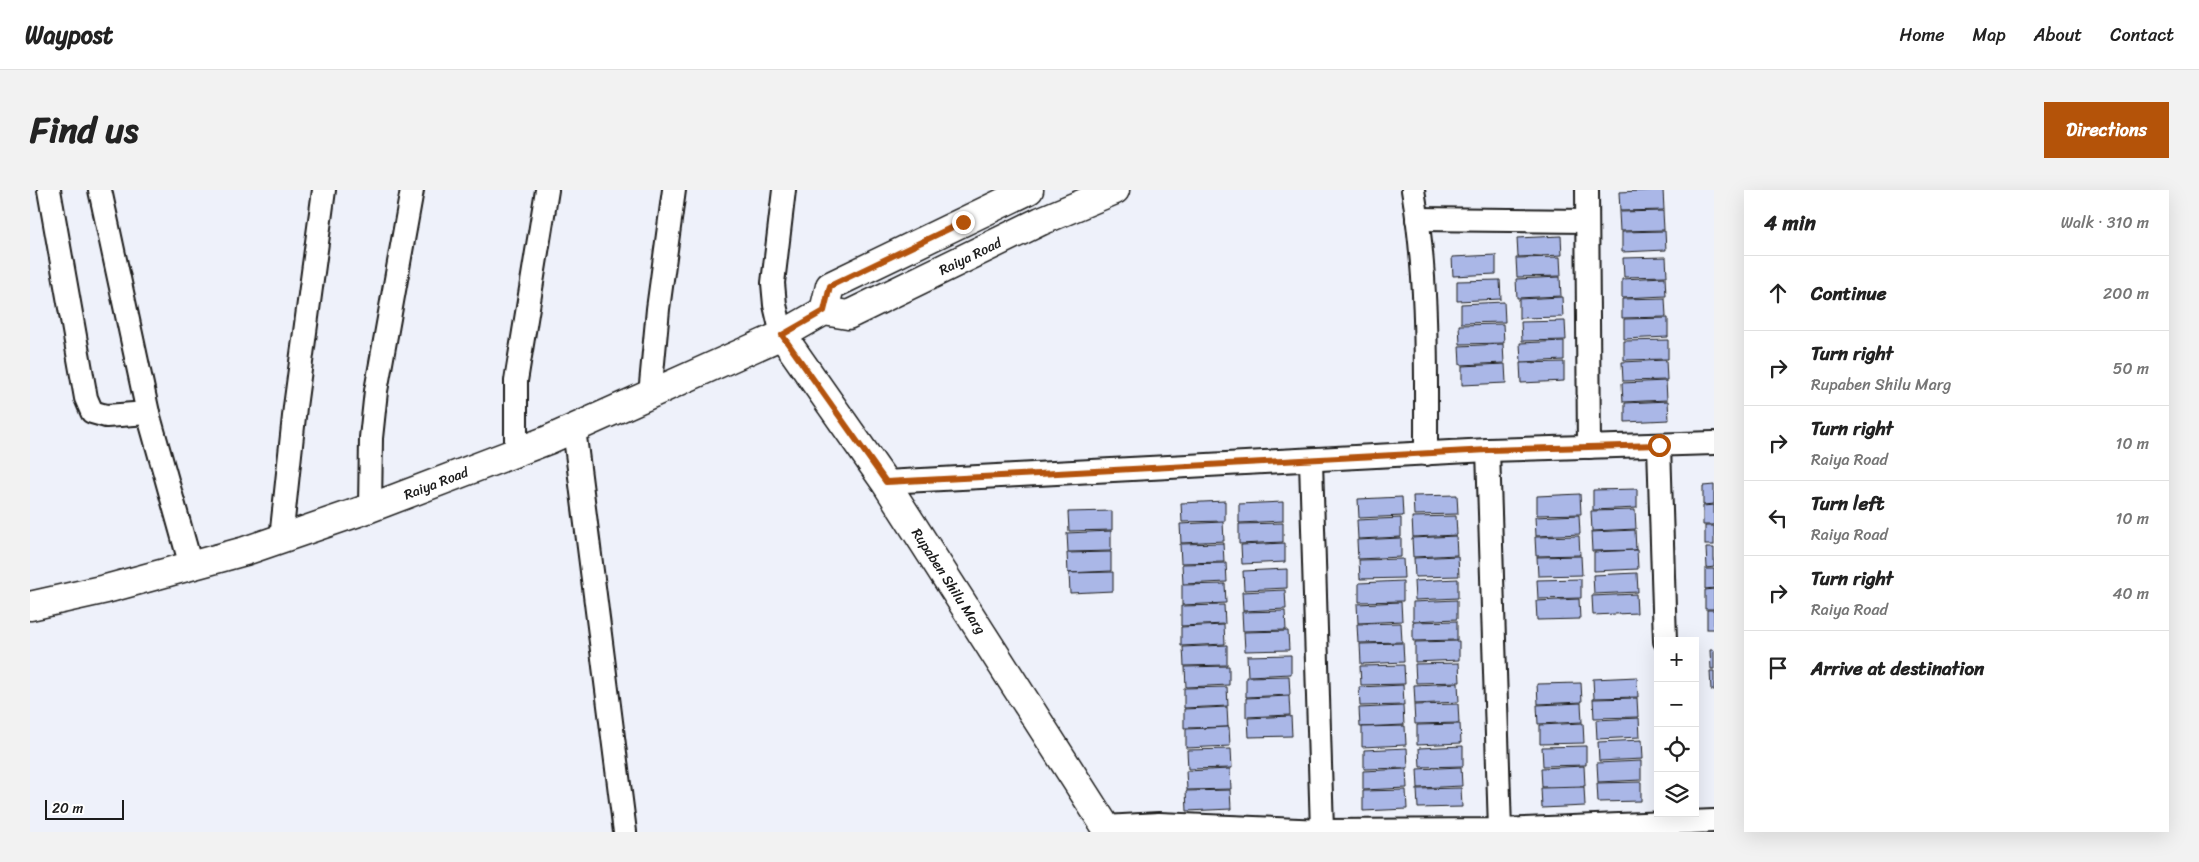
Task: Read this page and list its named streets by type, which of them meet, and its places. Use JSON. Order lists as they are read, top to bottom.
{
  "streets": {
    "street": ["Raiya Road", "Rupaben Shilu Marg"]
  },
  "crossings": [
    ["Raiya Road", "Rupaben Shilu Marg"]
  ],
  "scale_bar": "20 m",
  "page": {
    "header": "Waypost",
    "nav": [
      "Home",
      "Map",
      "About",
      "Contact"
    ],
    "title": "Find us",
    "buttons": "Directions",
    "heading": ["4 min", "Walk · 310 m"],
    "list": [
      ["Continue", "200 m"],
      ["Turn right", "Rupaben Shilu Marg", "50 m"],
      ["Turn right", "Raiya Road", "10 m"],
      ["Turn left", "Raiya Road", "10 m"],
      ["Turn right", "Raiya Road", "40 m"],
      "Arrive at destination"
    ],
    "map_buttons": ["+", "−"],
    "scale": "20 m"
  }
}
